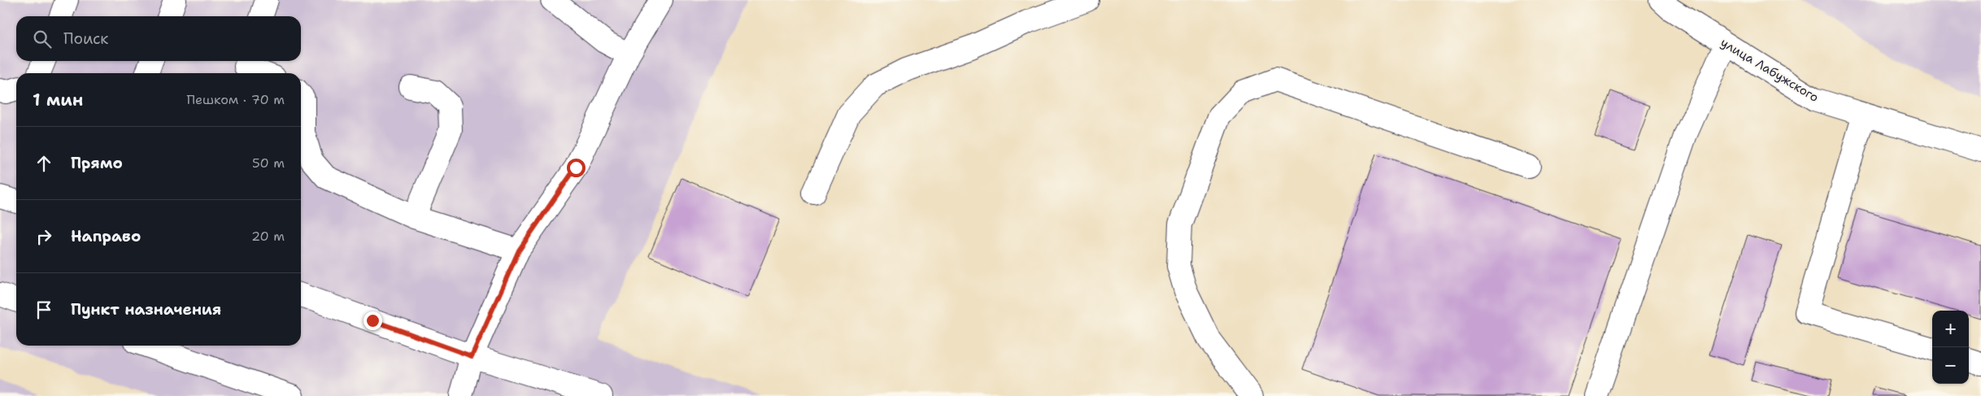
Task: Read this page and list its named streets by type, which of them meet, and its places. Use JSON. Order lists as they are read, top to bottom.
{
  "streets": {
    "street": ["улица Лабужского"]
  },
  "page": {
    "search": "Поиск",
    "heading": ["1 мин", "Пешком · 70 m"],
    "list": [
      ["Прямо", "50 m"],
      ["Направо", "20 m"],
      "Пункт назначения"
    ],
    "map_buttons": ["+", "−"]
  }
}
